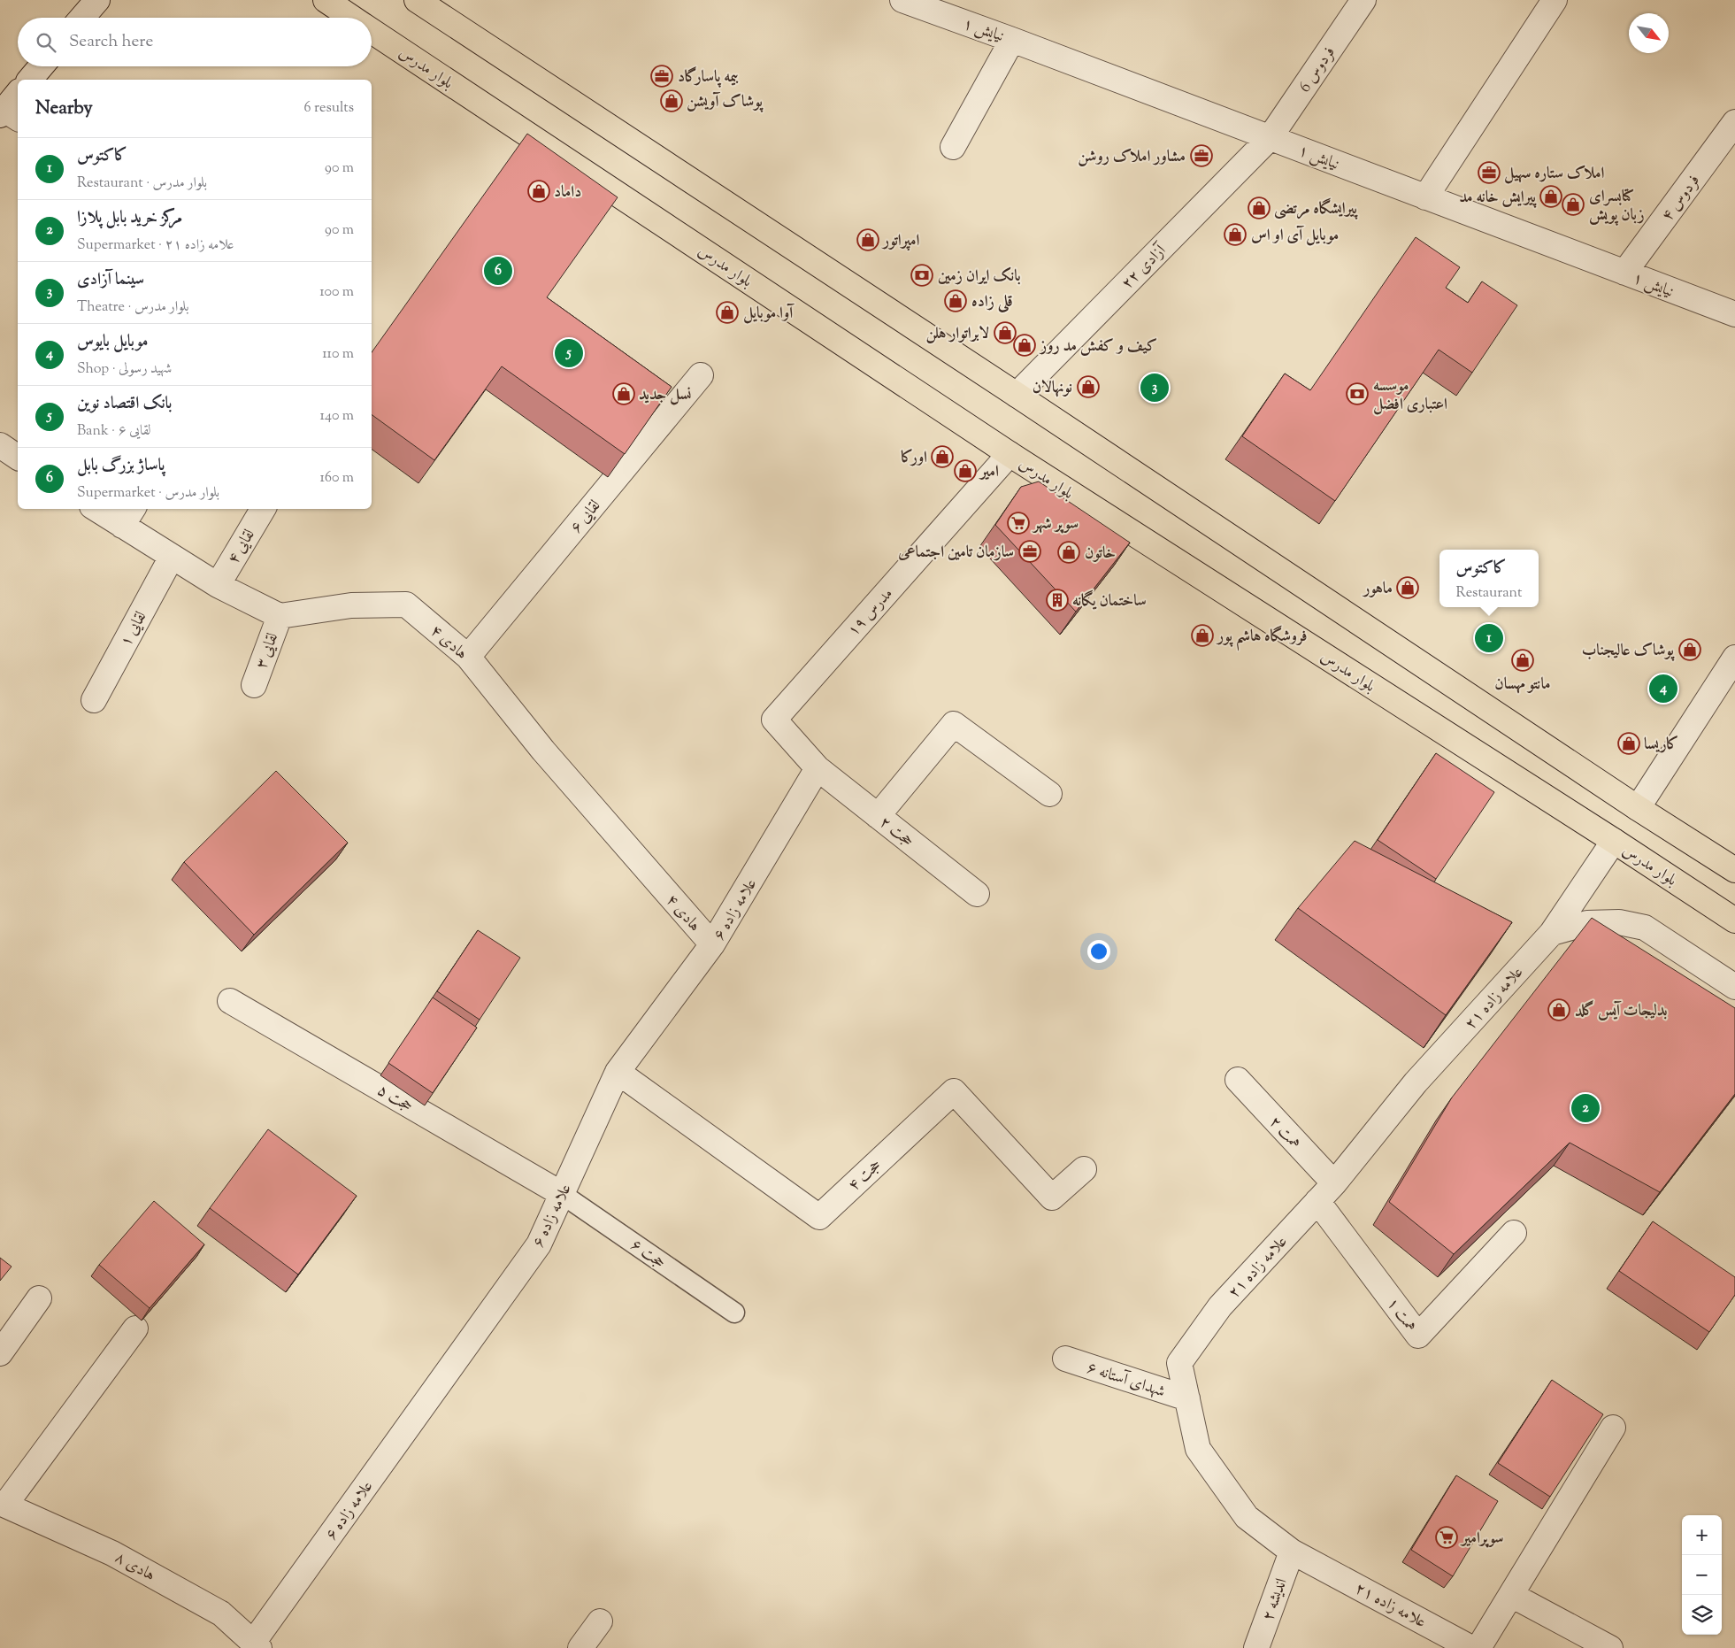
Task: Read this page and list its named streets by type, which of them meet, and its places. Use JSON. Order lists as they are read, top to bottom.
{
  "streets": {
    "main road": ["بلوار مدرس"],
    "street": [
      "نیایش ۱",
      "فردوس 6",
      "فردوس ۴",
      "آزادی ٢٢",
      "لقایی ۶",
      "لقایی ۴",
      "مدرس ۱۹",
      "لقایی ۱",
      "هادی ۴",
      "لقایی ۳",
      "حجت ۲",
      "علامه زاده ۶",
      "علامه زاده ۲۱",
      "حجت ۵",
      "همت ۲",
      "حجت ۴",
      "همت ۱",
      "شهدای آستانه ۶",
      "هادی ۸",
      "اندیشه ۲"
    ],
    "lane": ["حجت ۶"]
  },
  "crossings": [
    ["نیایش ۱", "فردوس 6"],
    ["نیایش ۱", "فردوس ۴"],
    ["نیایش ۱", "آزادی ٢٢"],
    ["بلوار مدرس", "مدرس ۱۹"],
    ["بلوار مدرس", "علامه زاده ۲۱"],
    ["فردوس 6", "آزادی ٢٢"],
    ["لقایی ۶", "هادی ۴"],
    ["مدرس ۱۹", "حجت ۲"],
    ["مدرس ۱۹", "علامه زاده ۶"],
    ["هادی ۴", "لقایی ۳"],
    ["هادی ۴", "علامه زاده ۶"],
    ["حجت ۲", "علامه زاده ۶"],
    ["علامه زاده ۶", "حجت ۵"],
    ["علامه زاده ۶", "حجت ۴"],
    ["علامه زاده ۶", "حجت ۶"],
    ["علامه زاده ۶", "هادی ۸"],
    ["علامه زاده ۲۱", "همت ۲"],
    ["علامه زاده ۲۱", "همت ۱"],
    ["علامه زاده ۲۱", "شهدای آستانه ۶"],
    ["علامه زاده ۲۱", "اندیشه ۲"],
    ["حجت ۵", "حجت ۶"]
  ],
  "places": {
    "office": [
      "بیمه پاسارگاد",
      "مشاور املاک روشن",
      "املاک ستاره سهیل",
      "سازمان تامین اجتماعی"
    ],
    "shop": [
      "پوشاک آویشن",
      "داماد",
      "پیرایش خانه مد",
      "کتابسرای زبان پویش",
      "پیرایشگاه مرتضی",
      "موبایل آی او اس",
      "امپراتور",
      "قلی زاده",
      "آوا موبایل",
      "لابراتوار هلن",
      "کیف و کفش مد روز",
      "نونهالان",
      "نسل جدید",
      "اورکا",
      "امیر",
      "خاتون",
      "ماهور",
      "فروشگاه هاشم پور",
      "پوشاک عالیجناب",
      "مانتو مهسان",
      "کاریسا",
      "بدلیجات آیس گلد"
    ],
    "bank": ["بانک ایران زمین", "موسسه اعتباری افضل"],
    "supermarket": ["سوپر شهر", "سوپرامیر"],
    "building": ["ساختمان یگانه"]
  },
  "north": "bottom right",
  "page": {
    "search": "Search here",
    "heading": ["Nearby", "6 results"],
    "list": [
      {
        "mark": "1",
        "name": "کاکتوس",
        "note": "Restaurant · بلوار مدرس",
        "value": "90 m"
      },
      {
        "mark": "2",
        "name": "مرکز خرید بابل پلازا",
        "note": "Supermarket · علامه زاده ۲۱",
        "value": "90 m"
      },
      {
        "mark": "3",
        "name": "سینما آزادی",
        "note": "Theatre · بلوار مدرس",
        "value": "100 m"
      },
      {
        "mark": "4",
        "name": "موبایل بایوس",
        "note": "Shop · شهید رسولی",
        "value": "110 m"
      },
      {
        "mark": "5",
        "name": "بانک اقتصاد نوین",
        "note": "Bank · لقایی ۶",
        "value": "140 m"
      },
      {
        "mark": "6",
        "name": "پاساژ بزرگ بابل",
        "note": "Supermarket · بلوار مدرس",
        "value": "160 m"
      }
    ],
    "pins": [
      "6",
      "5",
      "3",
      "1",
      "4",
      "2"
    ],
    "popup": ["کاکتوس", "Restaurant"],
    "map_buttons": ["+", "−"]
  }
}
